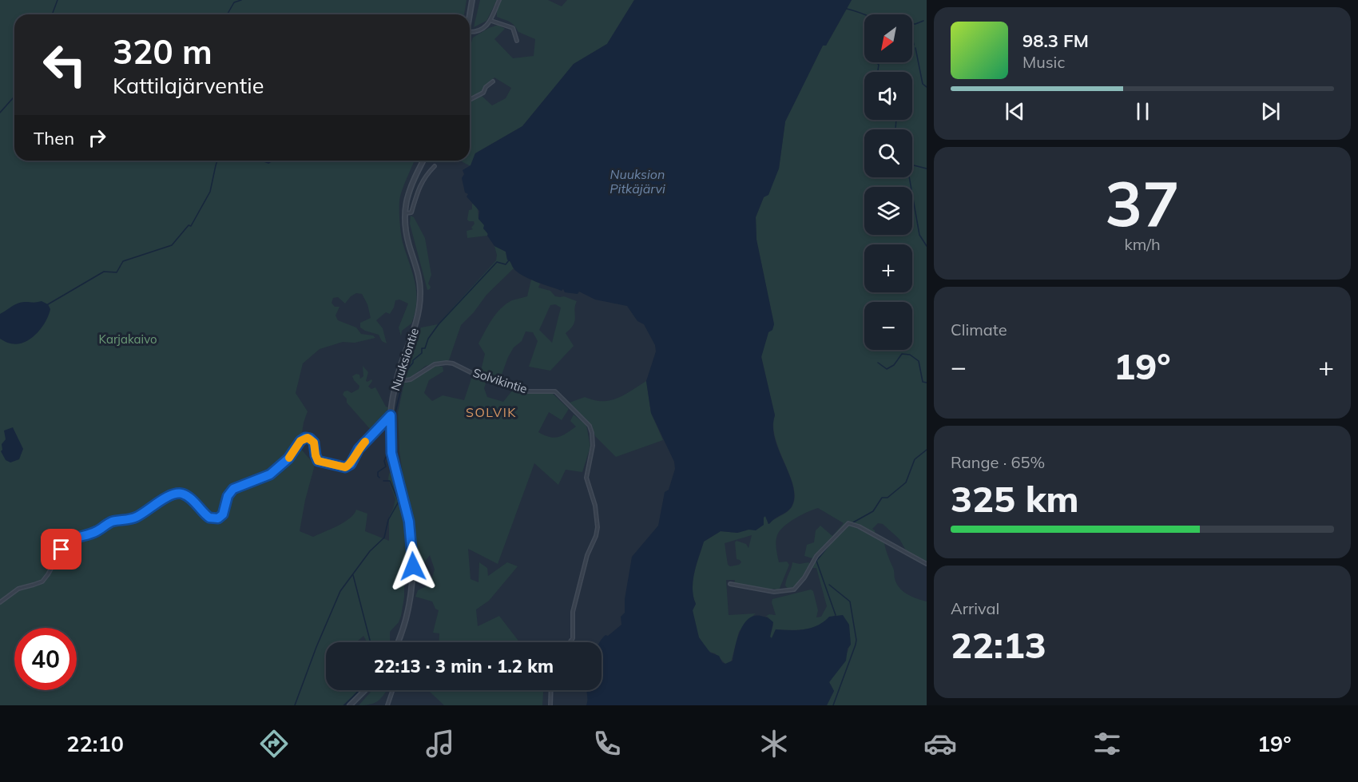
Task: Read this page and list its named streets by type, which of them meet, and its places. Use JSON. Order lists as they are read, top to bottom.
{
  "streets": {
    "street": ["Nuuksiontie", "Solvikintie"]
  },
  "crossings": [
    ["Nuuksiontie", "Solvikintie"]
  ],
  "districts": ["SOLVIK"],
  "water": ["Nuuksion Pitkäjärvi"],
  "parks": ["Karjakaivo"],
  "north": "bottom left",
  "page": {
    "map_buttons": ["+", "−"],
    "turn": ["320 m", "Kattilajärventie"],
    "song": ["98.3 FM", "Music"],
    "then": "Then",
    "tile": [
      ["37", "km/h"],
      "Climate",
      ["Range · 65%", "325 km"],
      ["Arrival", "22:13"]
    ],
    "heat": ["−", "19°", "+"],
    "limit": "40",
    "trip": "22:13 · 3 min · 1.2 km",
    "tabs": ["22:10", "19°"]
  }
}
